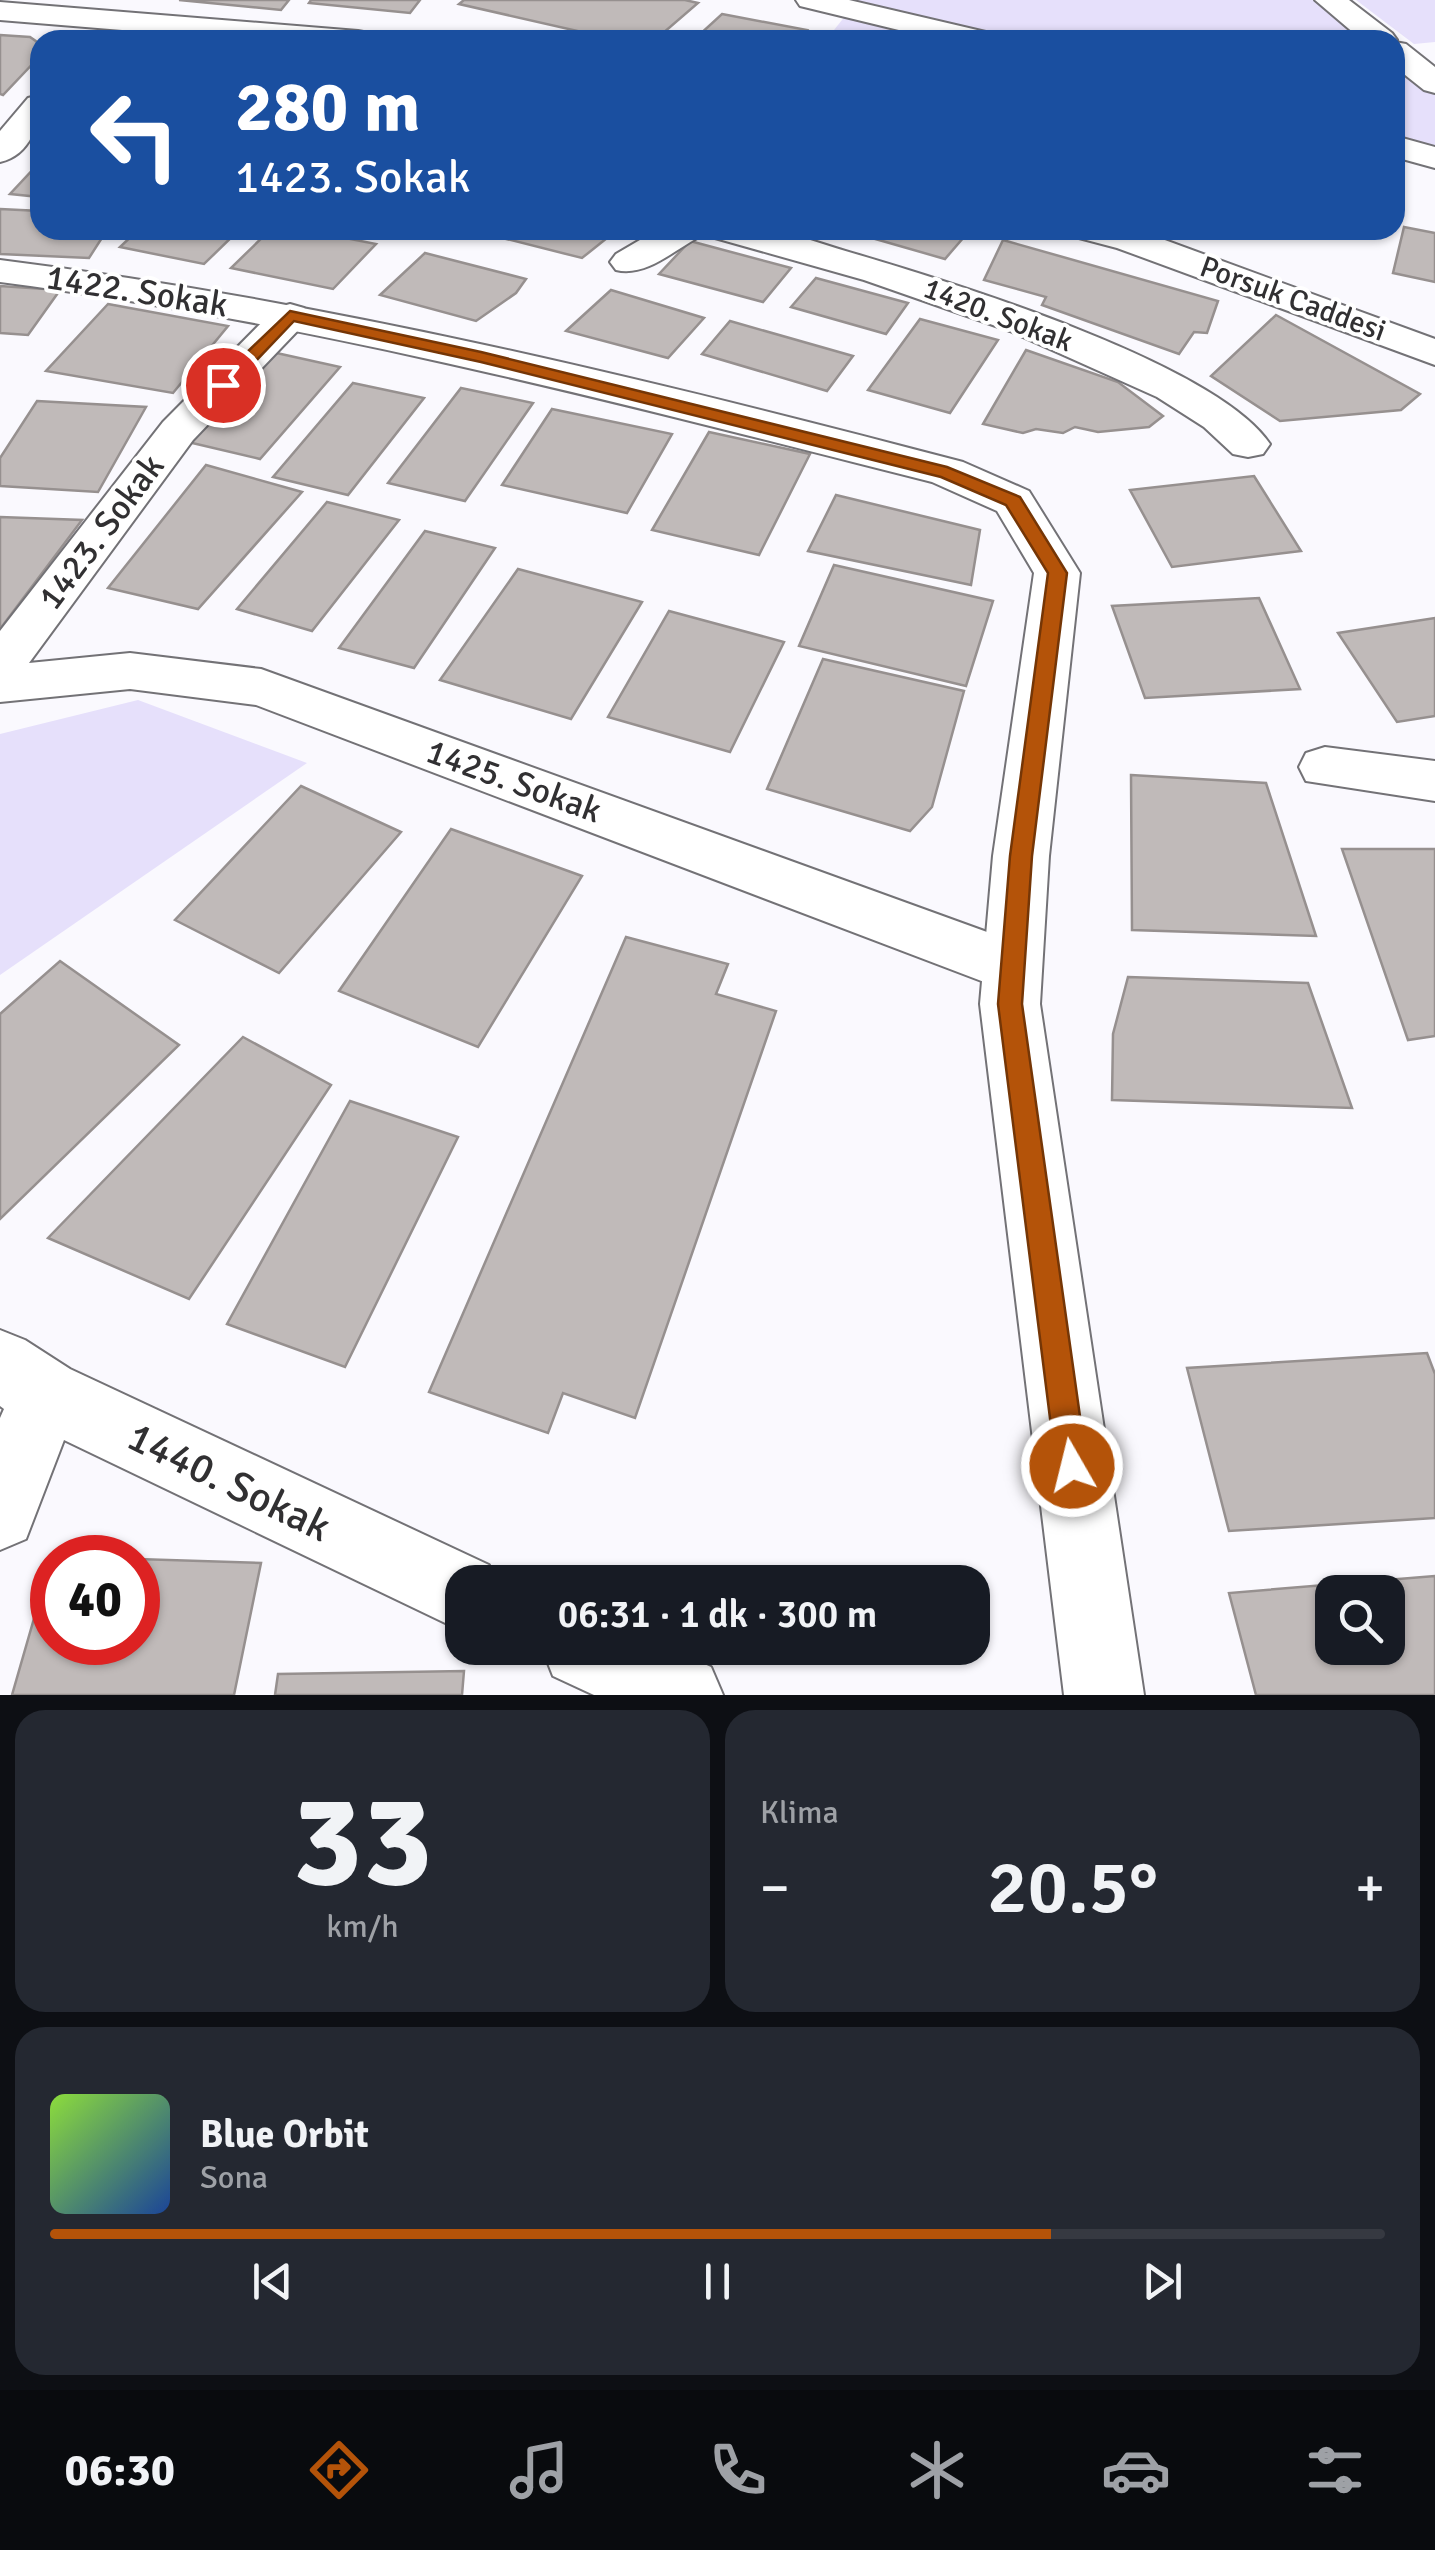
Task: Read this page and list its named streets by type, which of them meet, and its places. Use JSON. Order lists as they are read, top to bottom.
{
  "streets": {
    "street": [
      "1422. Sokak",
      "Porsuk Caddesi",
      "1420. Sokak",
      "1423. Sokak",
      "1425. Sokak",
      "1440. Sokak"
    ]
  },
  "crossings": [
    ["1422. Sokak", "1423. Sokak"],
    ["1422. Sokak", "1425. Sokak"]
  ],
  "page": {
    "turn": ["280 m", "1423. Sokak"],
    "limit": "40",
    "trip": "06:31 · 1 dk · 300 m",
    "tile": [
      ["33", "km/h"],
      "Klima"
    ],
    "heat": ["−", "20.5°", "+"],
    "song": ["Blue Orbit", "Sona"],
    "tabs": "06:30"
  }
}
